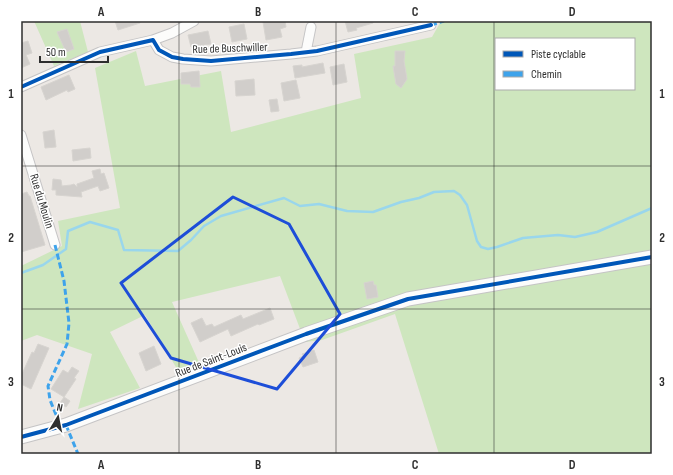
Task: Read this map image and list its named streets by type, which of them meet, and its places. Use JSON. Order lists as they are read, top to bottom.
{
  "streets": {
    "street": ["Rue de Buschwiller", "Rue du Moulin", "Rue de Saint-Louis"]
  },
  "legend": ["Piste cyclable", "Chemin"],
  "scale_bar": "50 m",
  "north": "top",
  "grid": {
    "columns": [
      "A",
      "B",
      "C",
      "D"
    ],
    "rows": ["1", "2", "3"]
  }
}
